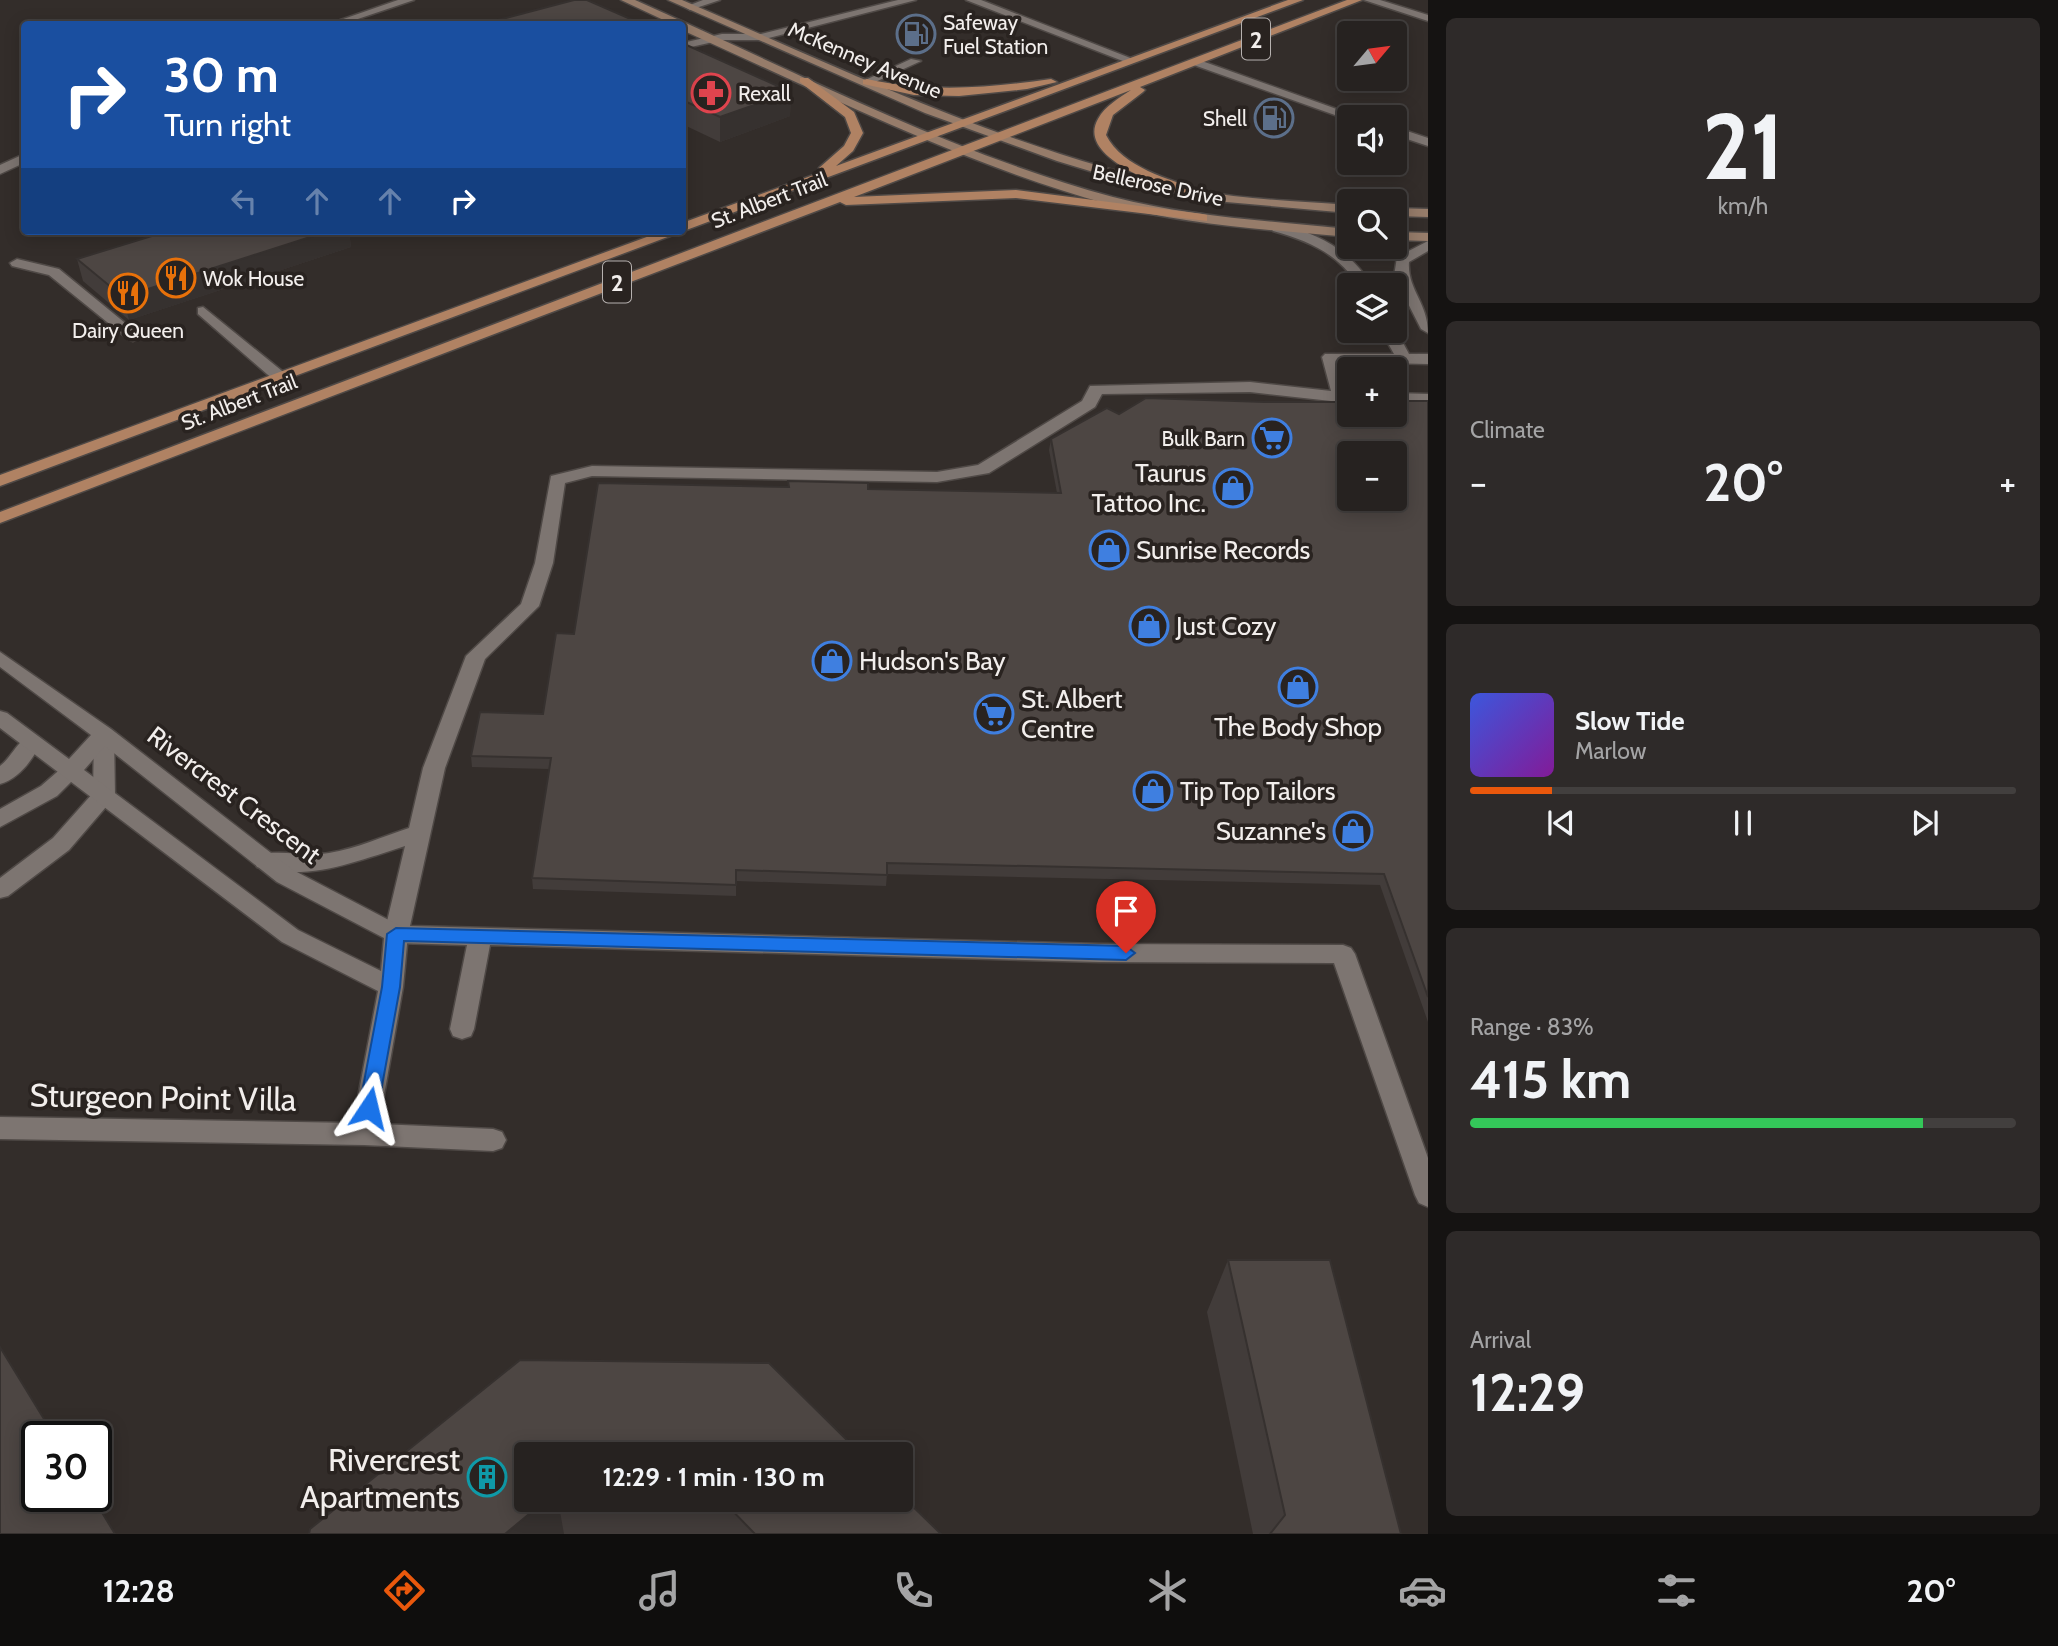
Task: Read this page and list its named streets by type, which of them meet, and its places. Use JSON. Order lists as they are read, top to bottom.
{
  "streets": {
    "main road": [
      "2",
      "McKenney Avenue",
      "Bellerose Drive",
      "St. Albert Trail"
    ],
    "street": ["Rivercrest Crescent", "Sturgeon Point Villa"]
  },
  "crossings": [
    ["McKenney Avenue", "Bellerose Drive"],
    ["McKenney Avenue", "St. Albert Trail"],
    ["Bellerose Drive", "St. Albert Trail"]
  ],
  "places": {
    "fuel station": ["Safeway Fuel Station", "Shell"],
    "pharmacy": ["Rexall"],
    "restaurant": ["Wok House", "Dairy Queen"],
    "supermarket": ["Bulk Barn", "St. Albert Centre"],
    "shop": [
      "Taurus Tattoo Inc.",
      "Sunrise Records",
      "Just Cozy",
      "Hudson's Bay",
      "The Body Shop",
      "Tip Top Tailors",
      "Suzanne's"
    ],
    "building": ["Rivercrest Apartments"]
  },
  "north": "top right",
  "page": {
    "tile": [
      ["21", "km/h"],
      "Climate",
      ["Range · 83%", "415 km"],
      ["Arrival", "12:29"]
    ],
    "map_buttons": ["+", "−"],
    "turn": ["30 m", "Turn right"],
    "heat": ["−", "20°", "+"],
    "song": ["Slow Tide", "Marlow"],
    "limit": "30",
    "trip": "12:29 · 1 min · 130 m",
    "tabs": ["12:28", "20°"]
  }
}
